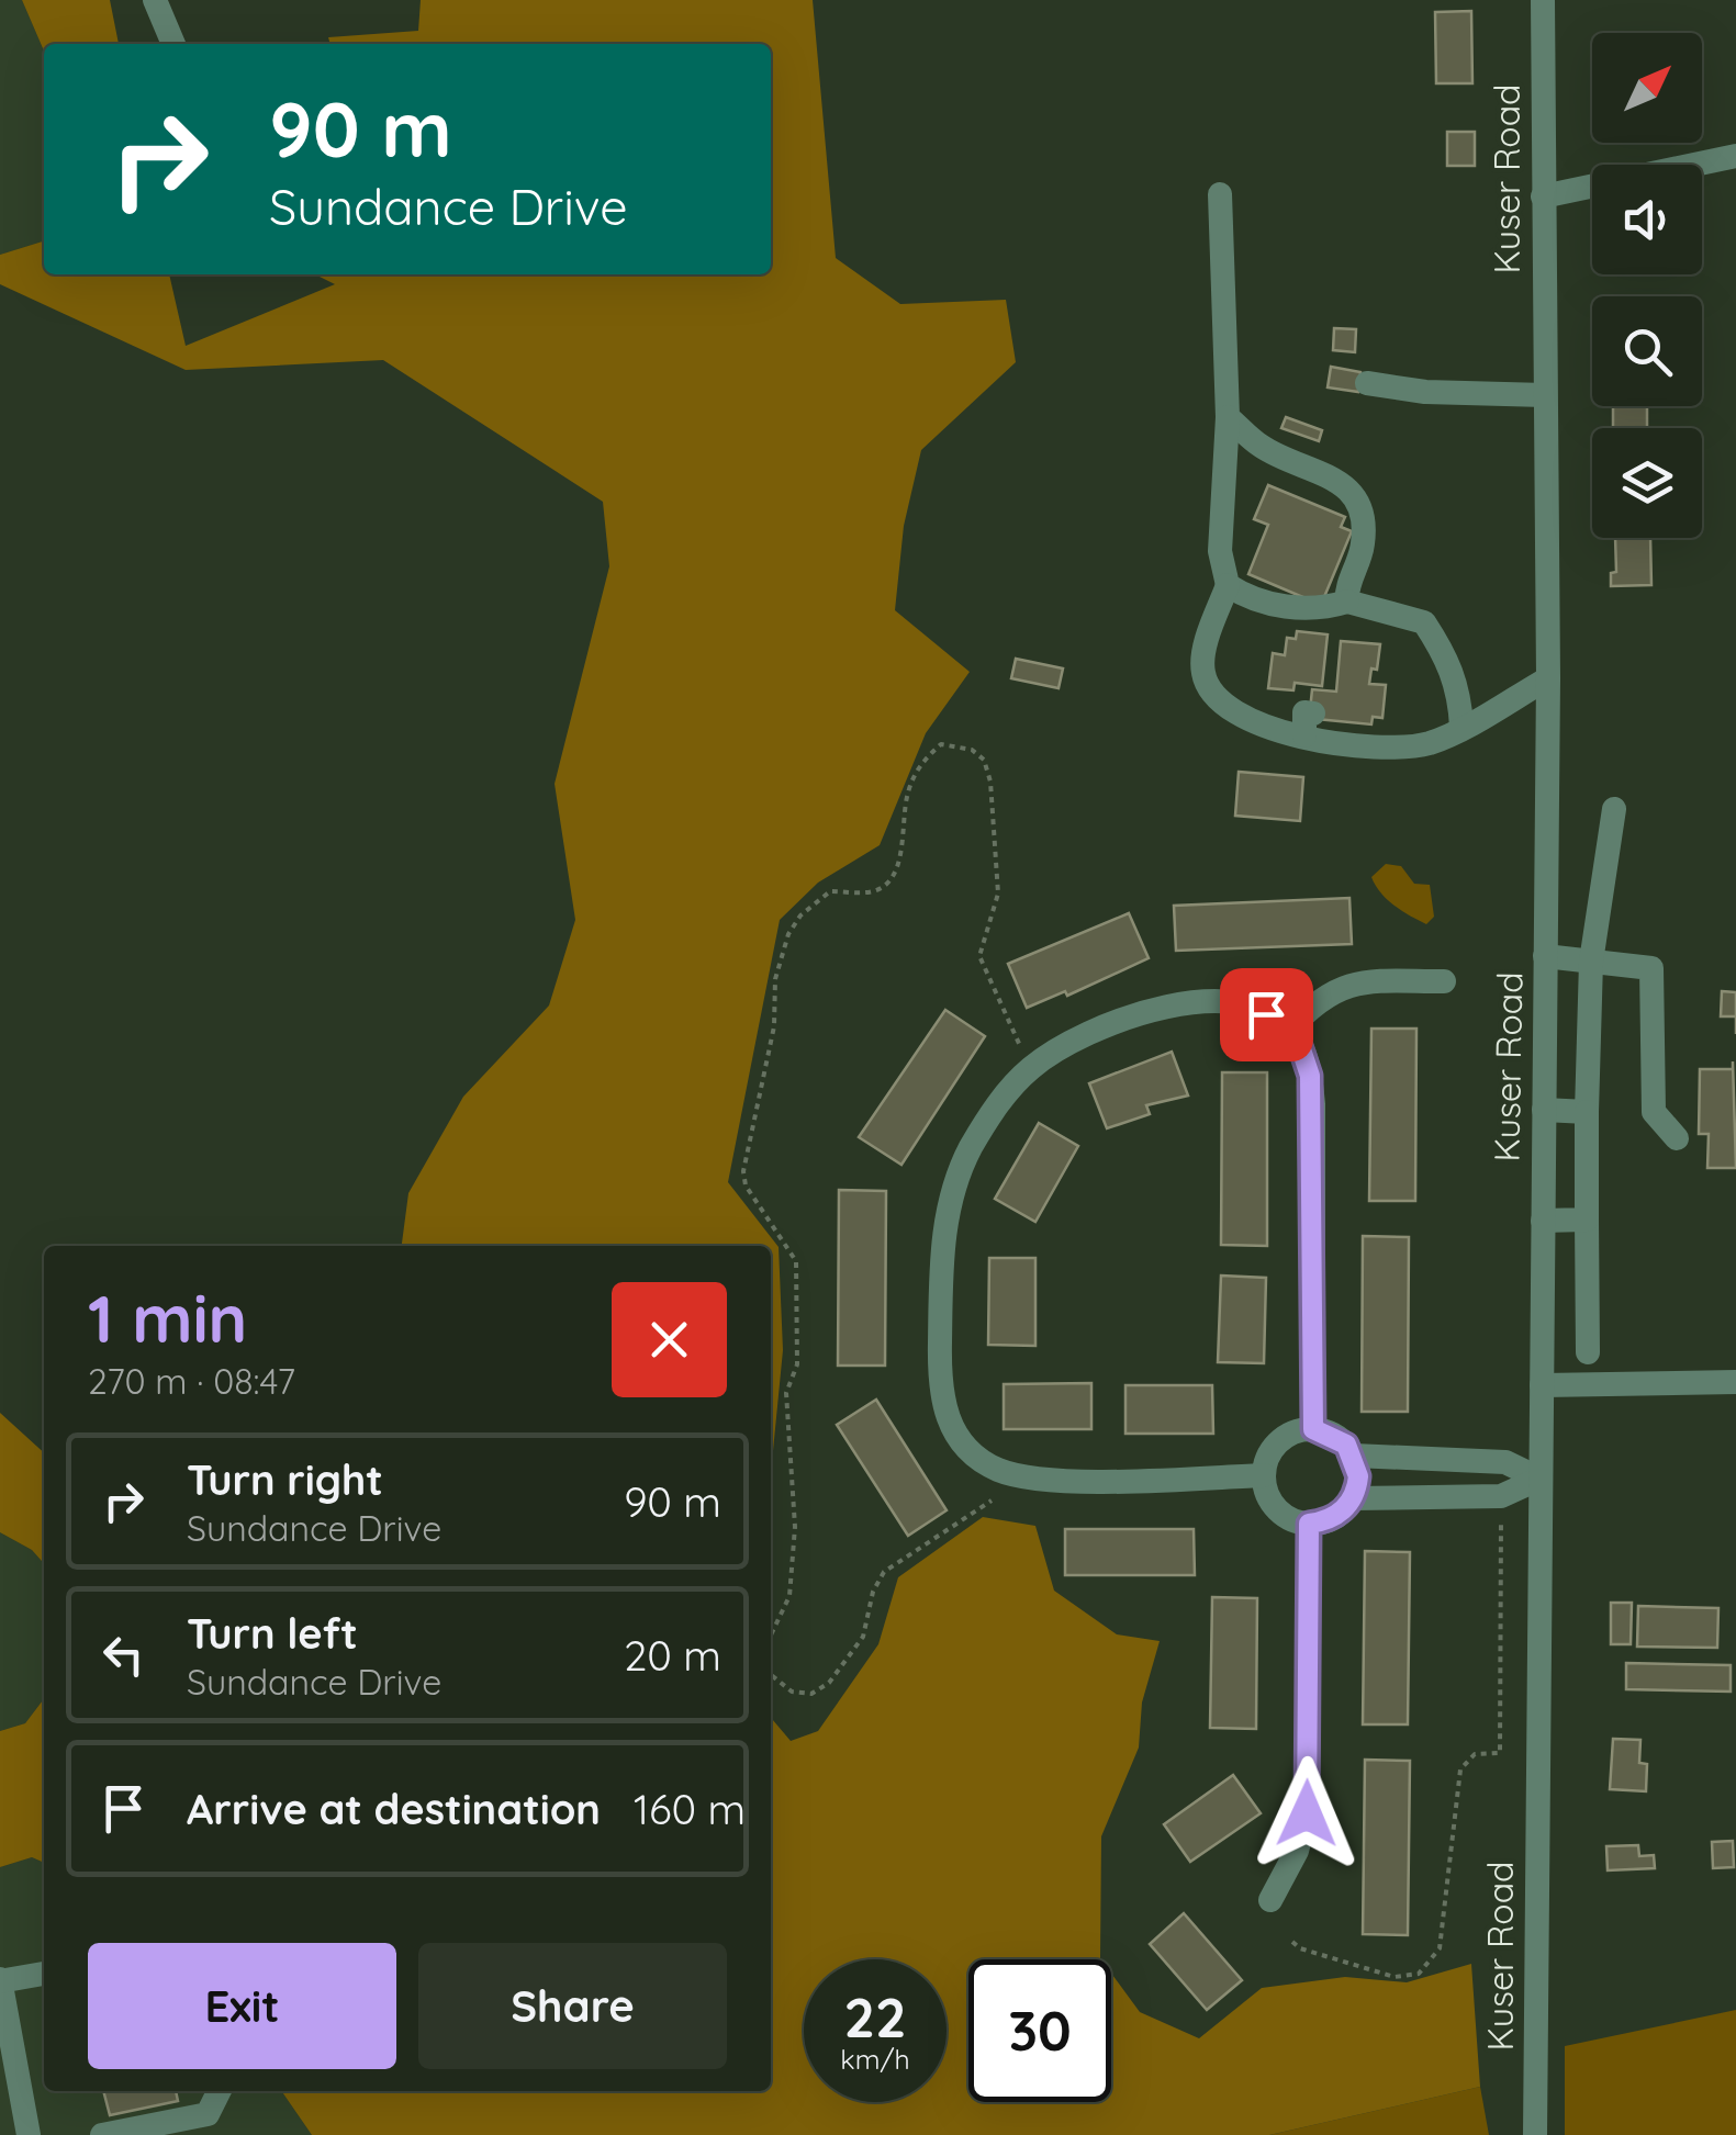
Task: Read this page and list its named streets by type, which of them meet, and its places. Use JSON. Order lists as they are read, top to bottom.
{
  "streets": {
    "street": ["Kuser Road"]
  },
  "north": "top right",
  "page": {
    "turn": ["90 m", "Sundance Drive"],
    "heading": ["1 min", "270 m · 08:47"],
    "list": [
      {
        "name": "Turn right",
        "note": "Sundance Drive",
        "value": "90 m"
      },
      {
        "name": "Turn left",
        "note": "Sundance Drive",
        "value": "20 m"
      },
      {
        "name": "Arrive at destination",
        "value": "160 m"
      }
    ],
    "buttons": ["Exit", "Share"],
    "speed": "22 km/h",
    "limit": "30"
  }
}
